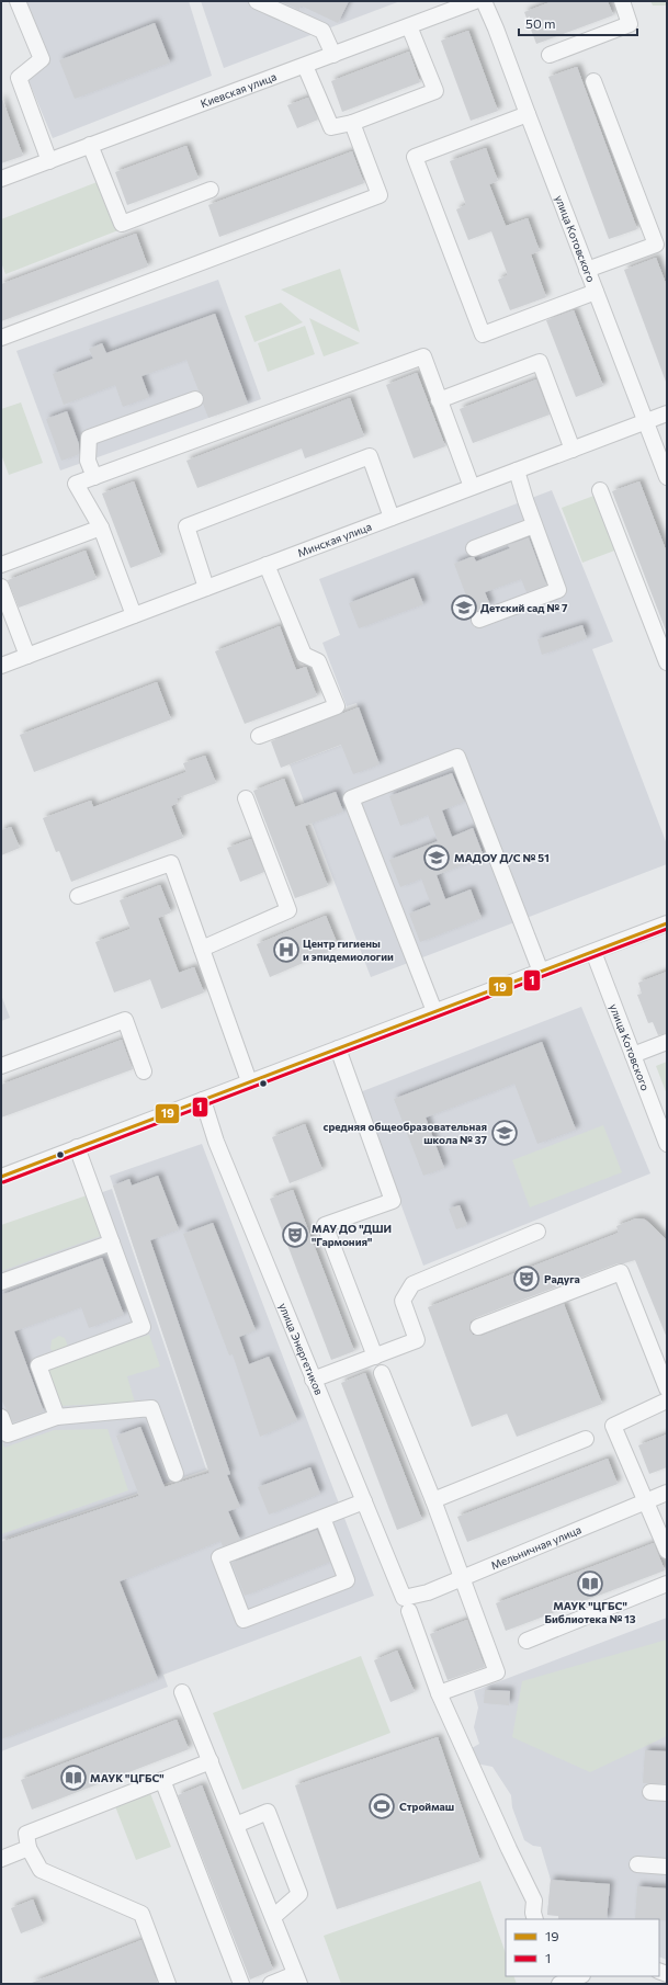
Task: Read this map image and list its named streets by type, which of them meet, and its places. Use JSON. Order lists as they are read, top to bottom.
{
  "streets": {
    "street": [
      "Киевская улица",
      "улица Котовского",
      "Минская улица",
      "улица Энергетиков",
      "Мельничная улица"
    ]
  },
  "crossings": [
    ["улица Котовского", "Минская улица"],
    ["улица Энергетиков", "Мельничная улица"]
  ],
  "places": {
    "school or university": ["Детский сад № 7", "МАДОУ Д/С № 51", "средняя общеобразовательная школа № 37"],
    "hospital": ["Центр гигиены и эпидемиологии"],
    "theatre": ["МАУ ДО \"ДШИ \"Гармония\"", "Радуга"],
    "library": ["МАУК \"ЦГБС\" Библиотека № 13", "МАУК \"ЦГБС\""],
    "sports": ["Строймаш"]
  },
  "lines": ["transit line 19", "transit line 1"],
  "legend": ["19", "1"],
  "scale_bar": "50 m"
}
